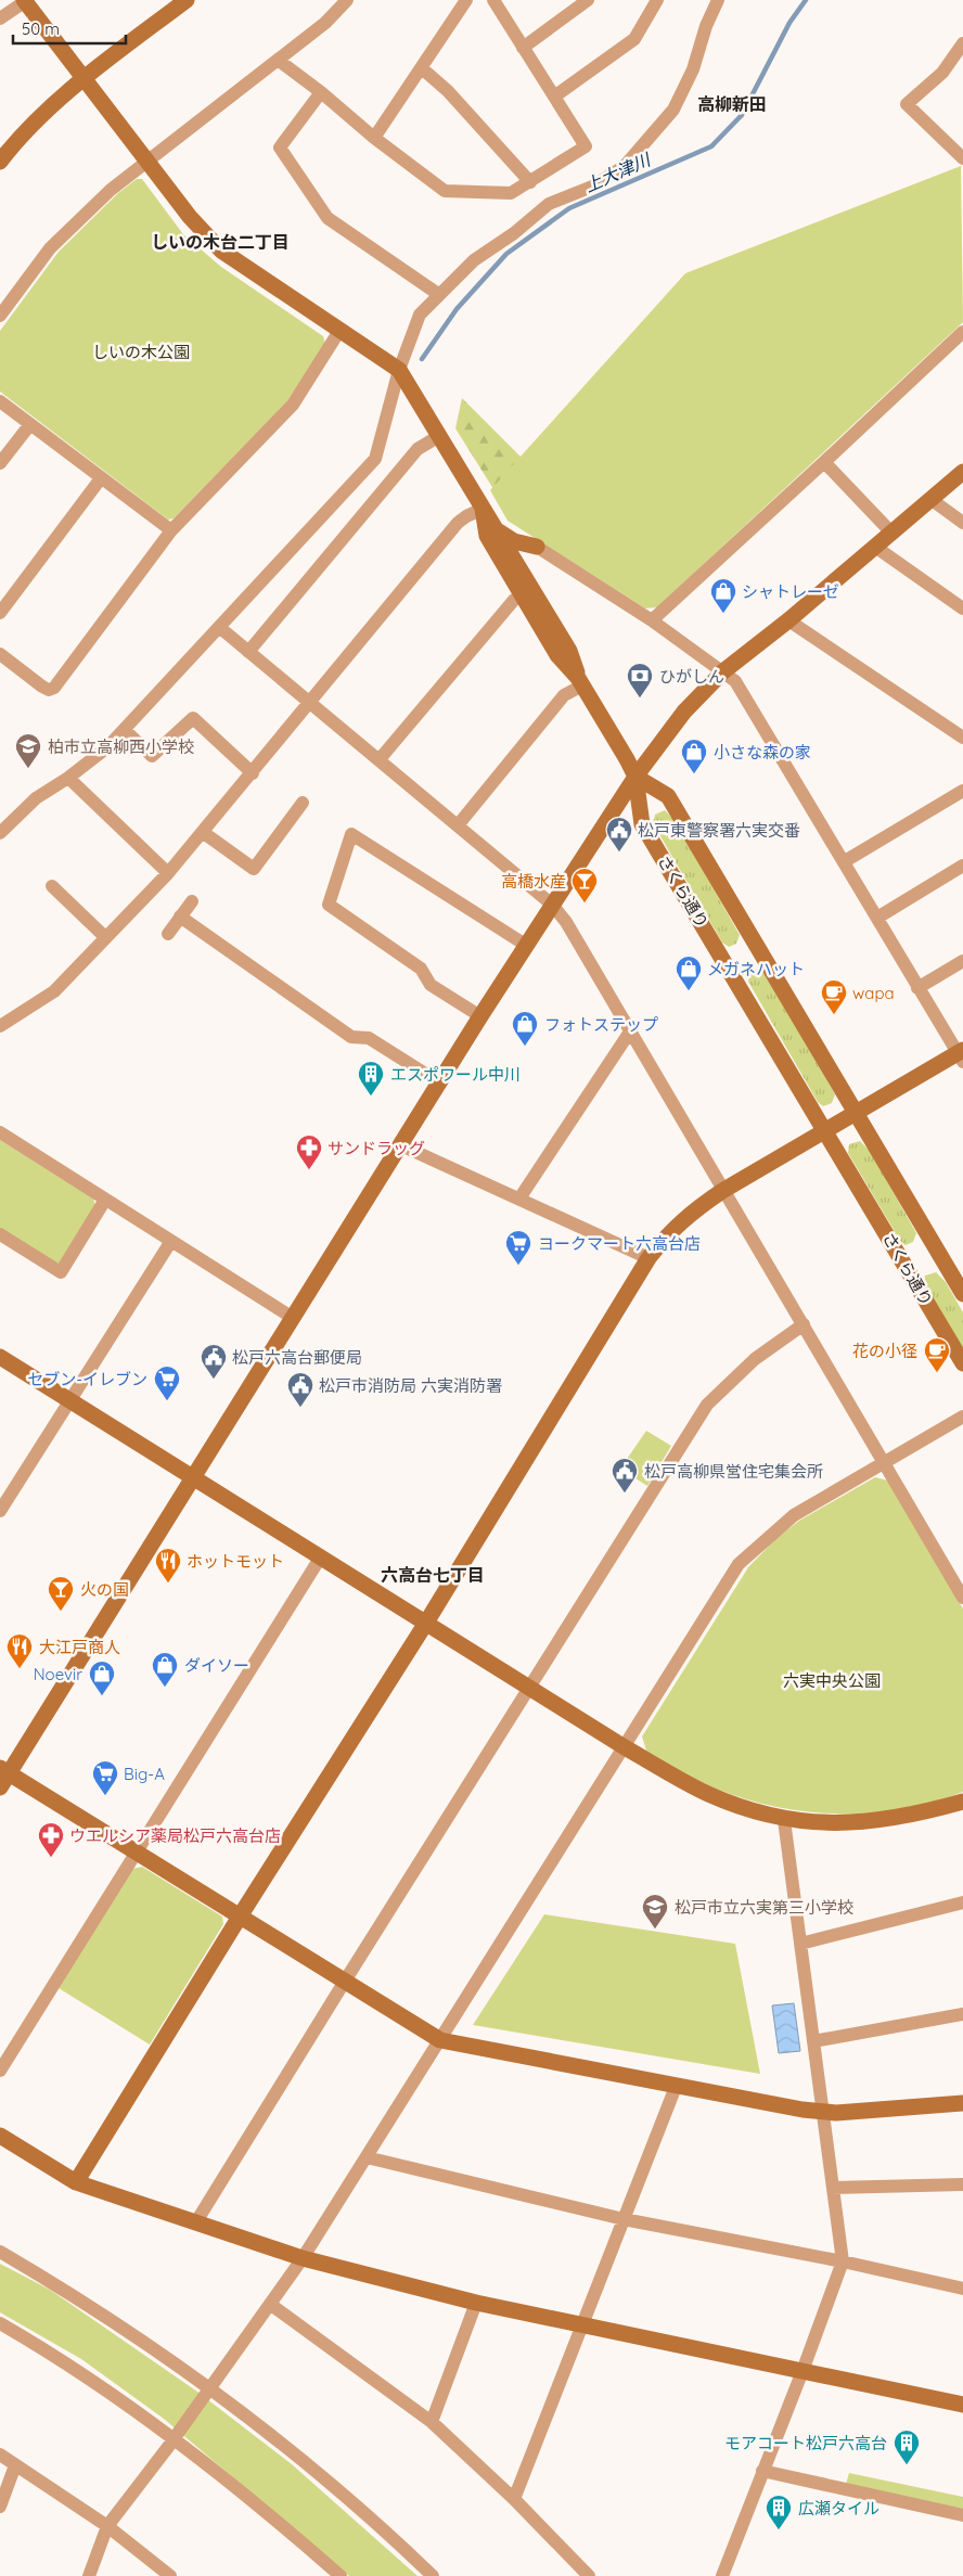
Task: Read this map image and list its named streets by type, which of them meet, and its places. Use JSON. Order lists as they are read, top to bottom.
{
  "streets": {
    "street": ["さくら通り"]
  },
  "districts": ["高柳新田", "しいの木台二丁目", "六高台七丁目"],
  "water": ["上大津川"],
  "parks": ["しいの木公園", "六実中央公園"],
  "places": {
    "shop": [
      "シャトレーゼ",
      "小さな森の家",
      "メガネハット",
      "フォトステップ",
      "ダイソー",
      "Noevir"
    ],
    "bank": ["ひがしん"],
    "school or university": ["柏市立高柳西小学校", "松戸市立六実第三小学校"],
    "public building": [
      "松戸東警察署六実交番",
      "松戸六高台郵便局",
      "松戸市消防局 六実消防署",
      "松戸高柳県営住宅集会所"
    ],
    "bar": ["高橋水産", "火の国"],
    "cafe": ["wapa", "花の小径"],
    "building": ["エスポワール中川", "モアコート松戸六高台", "広瀬タイル"],
    "pharmacy": ["サンドラッグ", "ウエルシア薬局松戸六高台店"],
    "supermarket": ["ヨークマート六高台店", "セブン-イレブン", "Big-A"],
    "restaurant": ["ホットモット", "大江戸商人"]
  },
  "scale_bar": "50 m"
}
